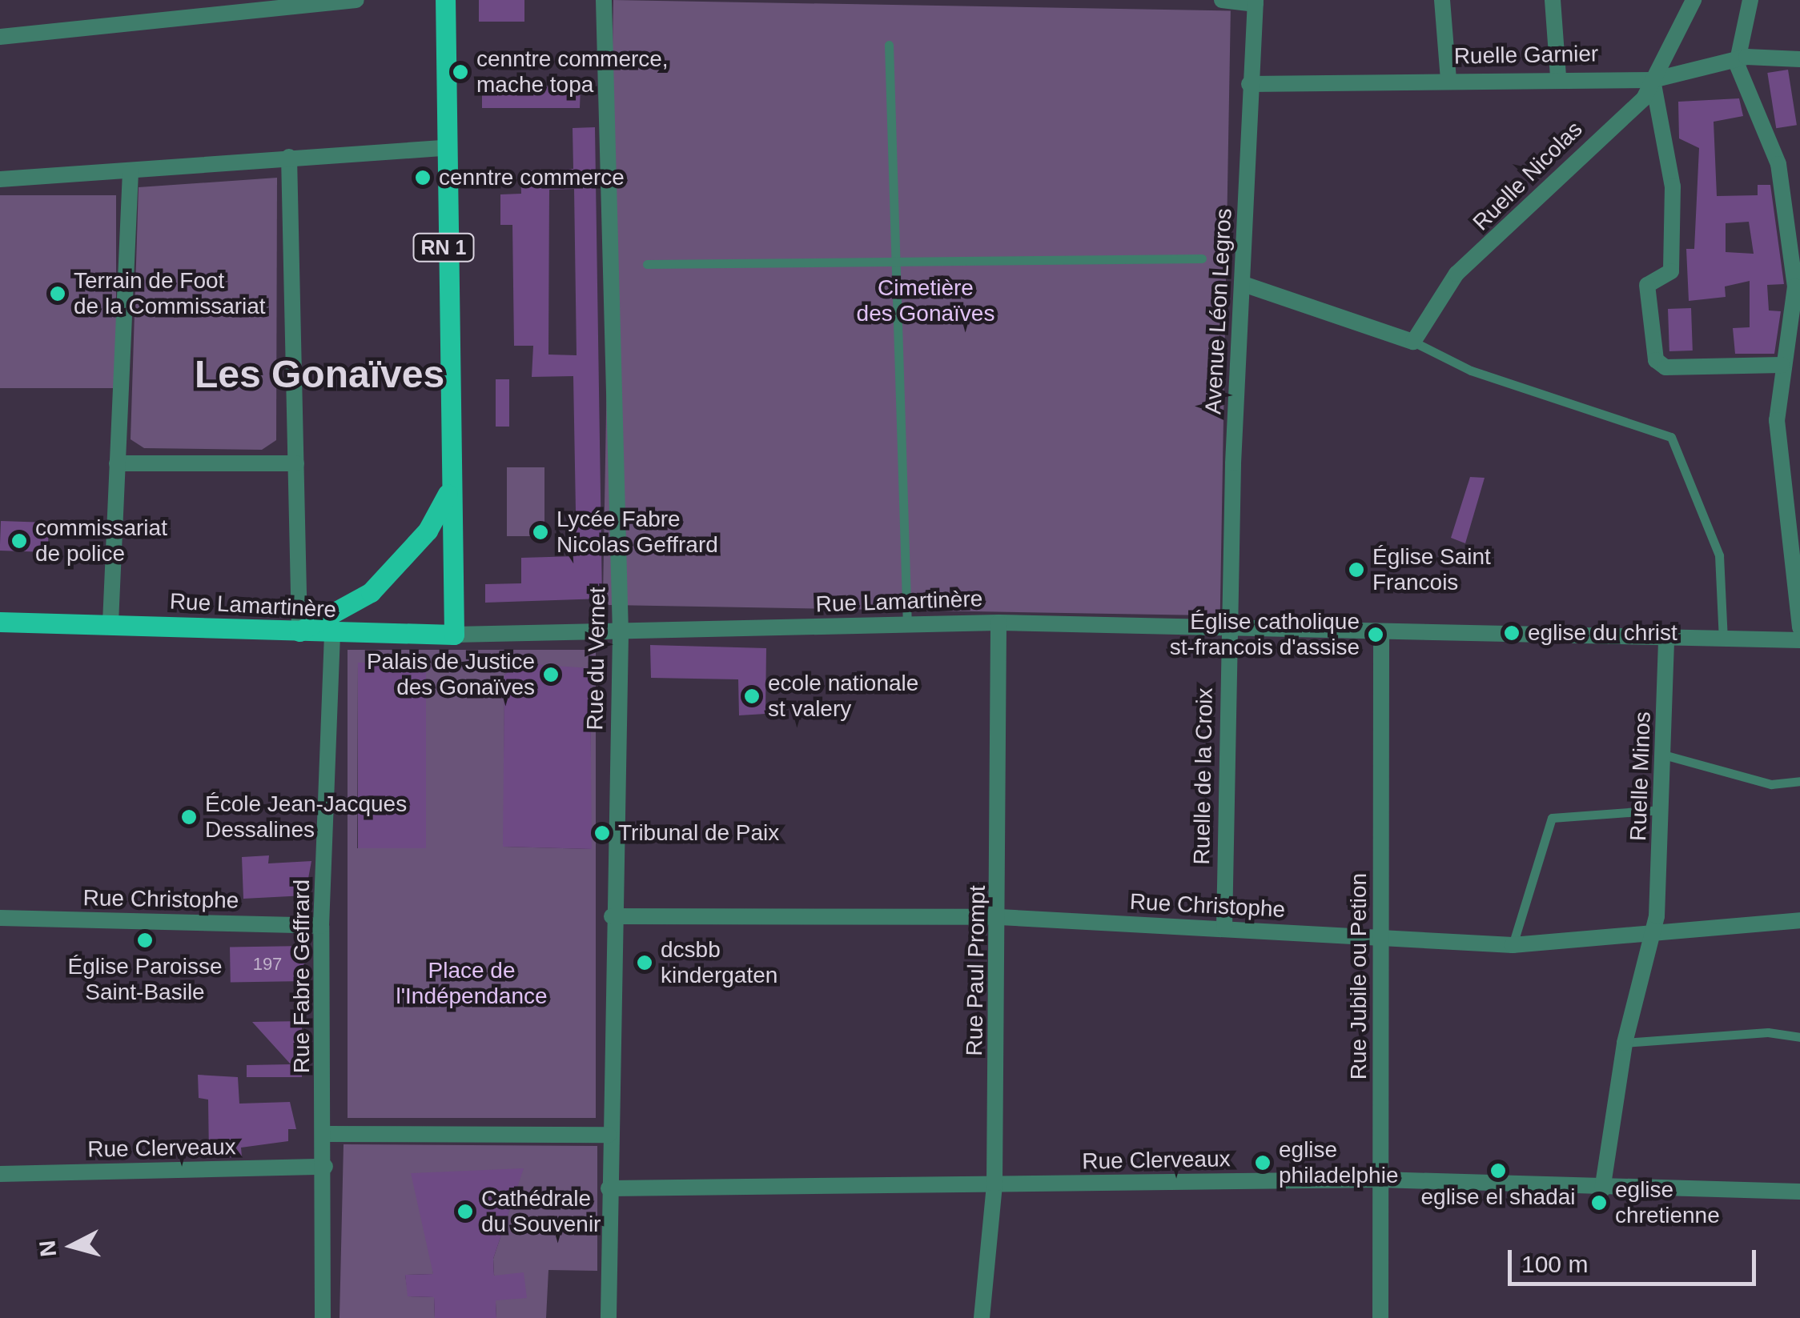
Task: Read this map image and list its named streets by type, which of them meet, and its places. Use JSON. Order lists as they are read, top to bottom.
{
  "streets": {
    "main road": ["RN 1", "Rue Lamartinère"],
    "street": [
      "Ruelle Garnier",
      "Ruelle Nicolas",
      "Avenue Léon Legros",
      "Rue du Vernet",
      "Ruelle de la Croix",
      "Ruelle Minos",
      "Rue Christophe",
      "Rue Paul Prompt",
      "Rue Fabre Geffrard",
      "Rue Jubile ou Petion",
      "Rue Clerveaux"
    ]
  },
  "crossings": [
    ["Ruelle Garnier", "Ruelle Nicolas"],
    ["Ruelle Garnier", "Avenue Léon Legros"],
    ["RN 1", "Rue Lamartinère"],
    ["Avenue Léon Legros", "Rue Lamartinère"],
    ["Avenue Léon Legros", "Ruelle de la Croix"],
    ["Rue Lamartinère", "Rue du Vernet"],
    ["Rue Lamartinère", "Ruelle de la Croix"],
    ["Rue Lamartinère", "Ruelle Minos"],
    ["Rue Lamartinère", "Rue Paul Prompt"],
    ["Rue Lamartinère", "Rue Fabre Geffrard"],
    ["Rue Lamartinère", "Rue Jubile ou Petion"],
    ["Rue du Vernet", "Rue Christophe"],
    ["Rue du Vernet", "Rue Clerveaux"],
    ["Ruelle de la Croix", "Rue Christophe"],
    ["Ruelle Minos", "Rue Christophe"],
    ["Rue Christophe", "Rue Paul Prompt"],
    ["Rue Christophe", "Rue Fabre Geffrard"],
    ["Rue Christophe", "Rue Jubile ou Petion"],
    ["Rue Paul Prompt", "Rue Clerveaux"],
    ["Rue Fabre Geffrard", "Rue Clerveaux"],
    ["Rue Jubile ou Petion", "Rue Clerveaux"]
  ],
  "districts": ["Les Gonaïves"],
  "parks": ["Cimetière des Gonaïves", "Place de l'Indépendance"],
  "places": [
    "cenntre commerce, mache topa",
    "cenntre commerce",
    "Terrain de Foot de la Commissariat",
    "Lycée Fabre Nicolas Geffrard",
    "commissariat de police",
    "Église Saint Francois",
    "eglise du christ",
    "Église catholique st-francois d'assise",
    "Palais de Justice des Gonaïves",
    "ecole nationale st valery",
    "École Jean-Jacques Dessalines",
    "Tribunal de Paix",
    "Église Paroisse Saint-Basile",
    "dcsbb kindergaten",
    "eglise philadelphie",
    "eglise el shadai",
    "eglise chretienne",
    "Cathédrale du Souvenir"
  ],
  "house_numbers": ["197"],
  "scale_bar": "100 m",
  "north": "left"
}
